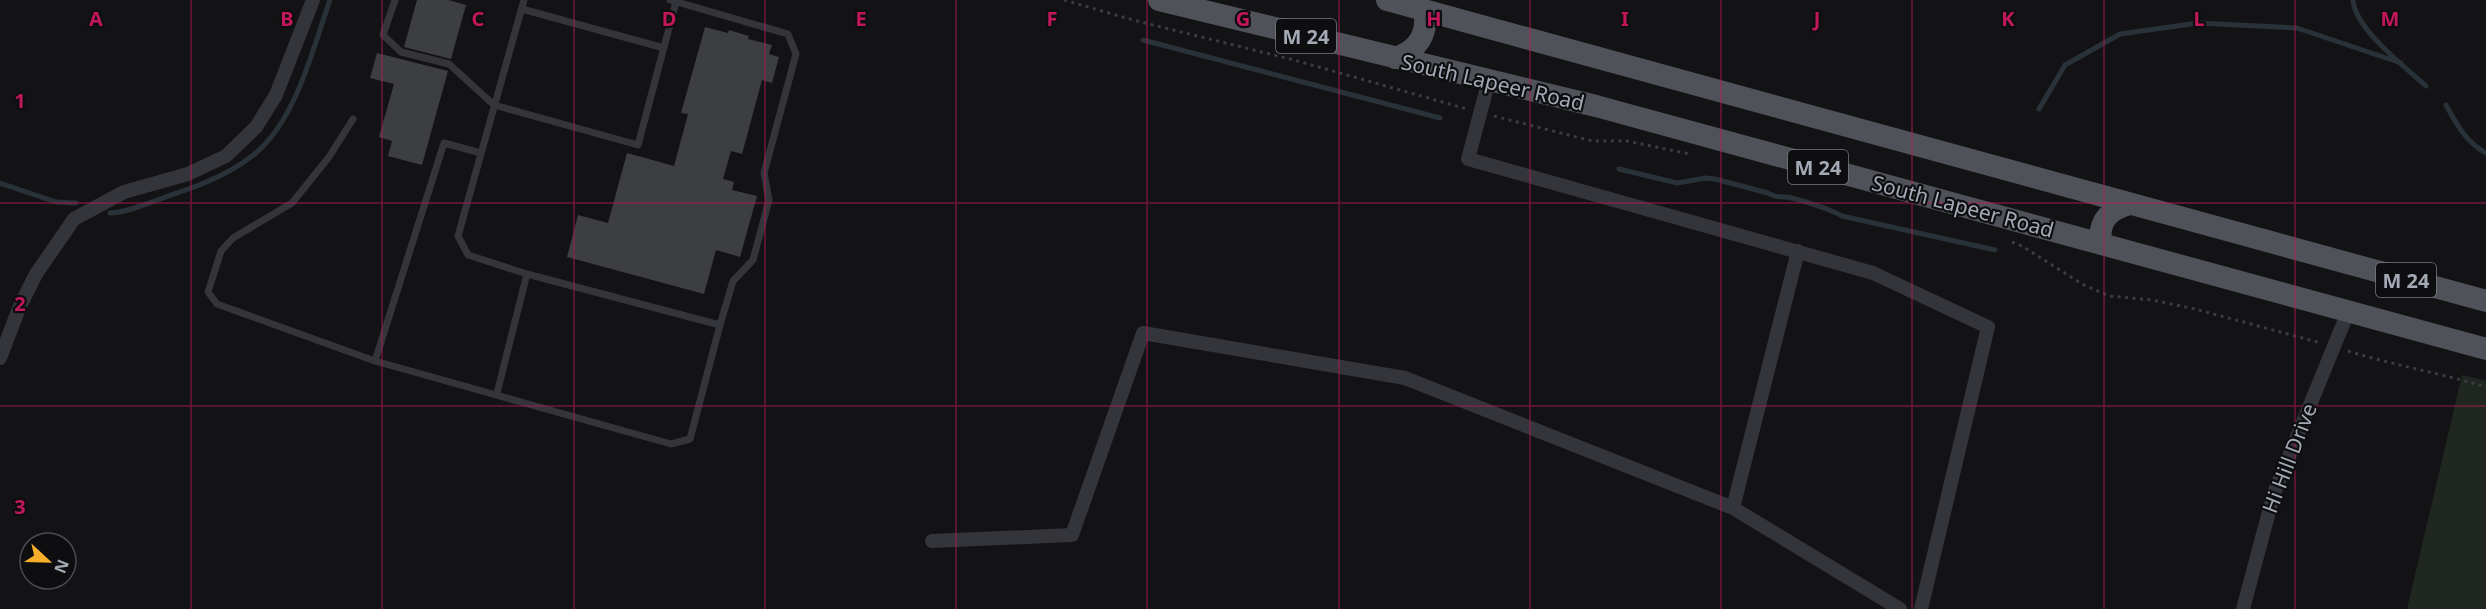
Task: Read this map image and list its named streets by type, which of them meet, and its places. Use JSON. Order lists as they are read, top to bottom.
{
  "streets": {
    "main road": ["M 24", "South Lapeer Road"],
    "street": ["Hi Hill Drive"]
  },
  "crossings": [
    ["South Lapeer Road", "Hi Hill Drive"]
  ],
  "north": "right",
  "grid": {
    "columns": [
      "A",
      "B",
      "C",
      "D",
      "E",
      "F",
      "G",
      "H",
      "I",
      "J",
      "K",
      "L",
      "M"
    ],
    "rows": ["1", "2", "3"]
  }
}
